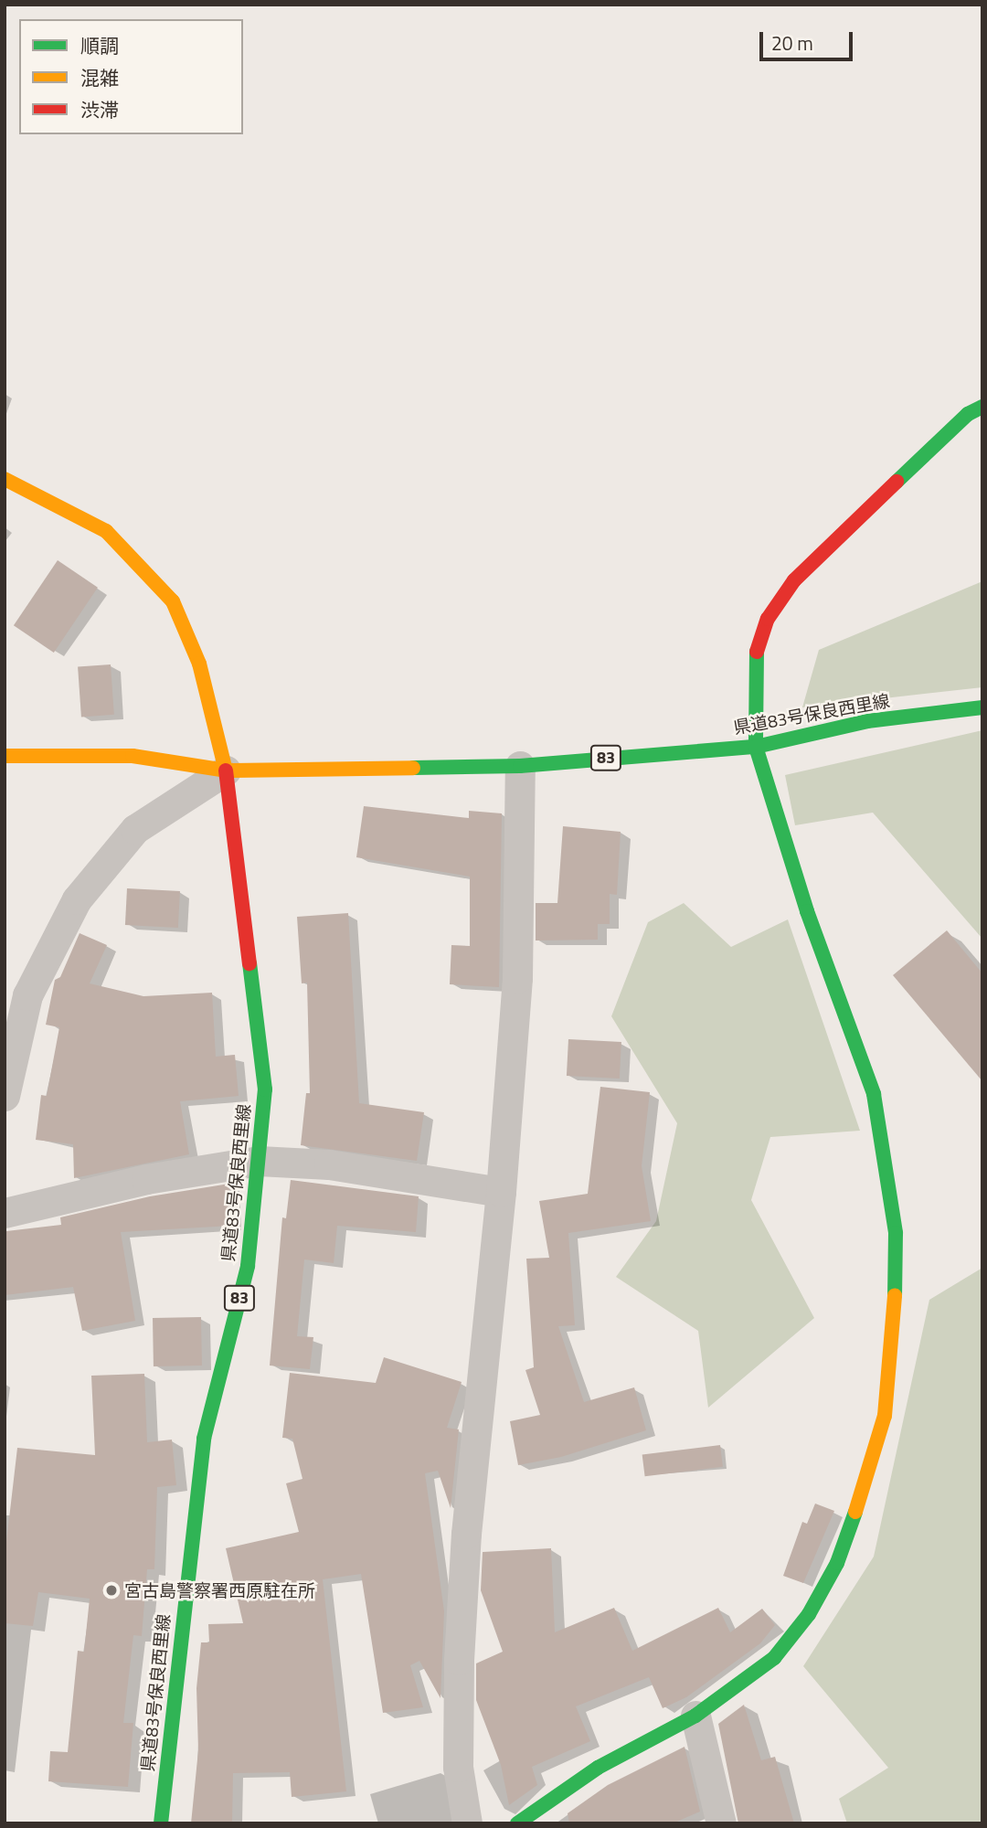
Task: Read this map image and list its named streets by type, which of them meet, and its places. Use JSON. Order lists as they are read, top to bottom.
{
  "streets": {
    "street": ["県道83号保良西里線", "83"]
  },
  "places": ["宮古島警察署西原駐在所"],
  "legend": ["順調", "混雑", "渋滞"],
  "scale_bar": "20 m"
}
